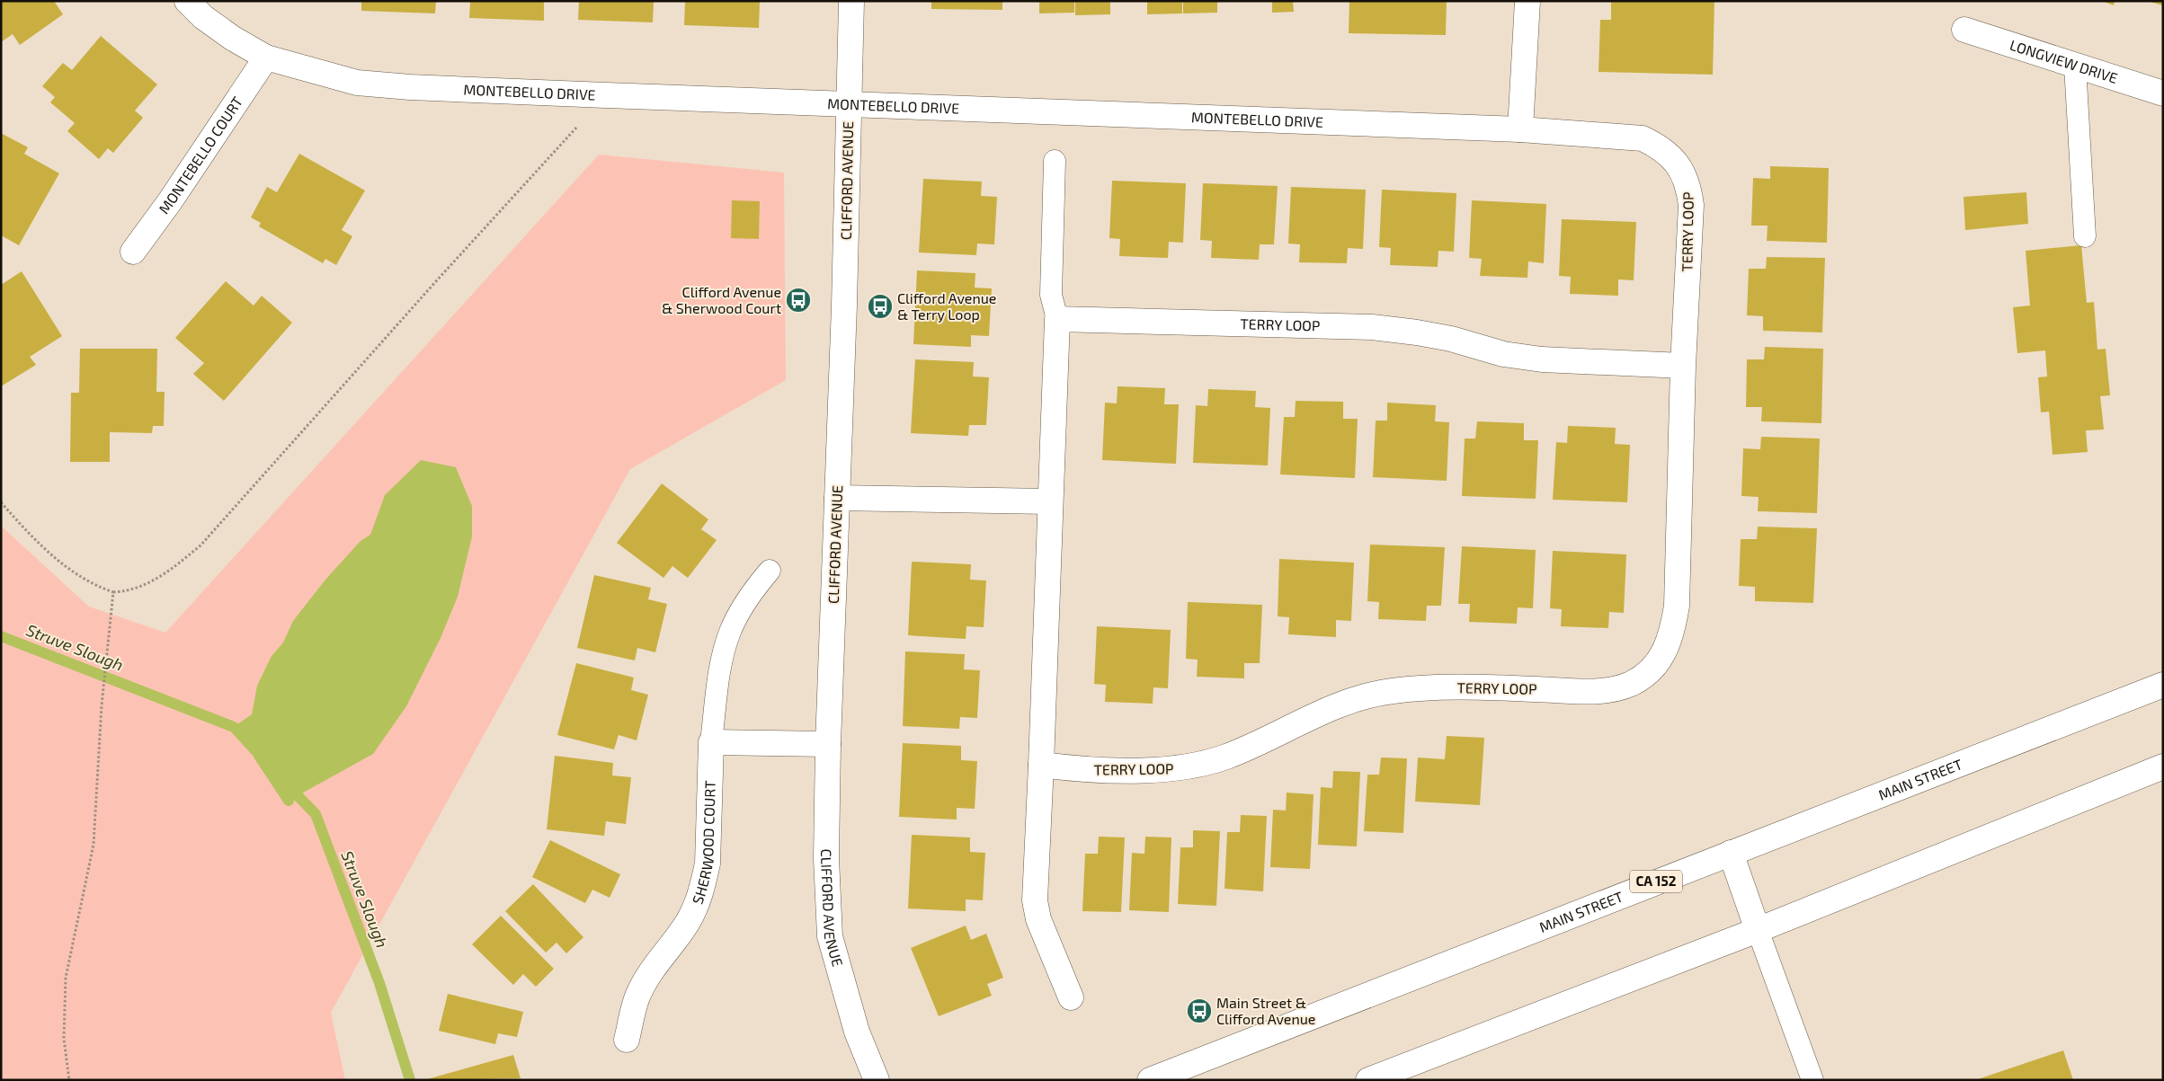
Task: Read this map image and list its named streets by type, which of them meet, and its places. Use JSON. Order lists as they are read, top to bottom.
{
  "streets": {
    "street": [
      "LONGVIEW DRIVE",
      "MONTEBELLO DRIVE",
      "MONTEBELLO COURT",
      "CLIFFORD AVENUE",
      "TERRY LOOP",
      "MAIN STREET",
      "SHERWOOD COURT",
      "CA 152"
    ]
  },
  "crossings": [
    ["MONTEBELLO DRIVE", "MONTEBELLO COURT"],
    ["MONTEBELLO DRIVE", "CLIFFORD AVENUE"],
    ["MONTEBELLO DRIVE", "TERRY LOOP"]
  ],
  "water": ["Struve Slough"],
  "places": {
    "bus stop": ["Clifford Avenue & Sherwood Court", "Clifford Avenue & Terry Loop", "Main Street & Clifford Avenue"]
  }
}
